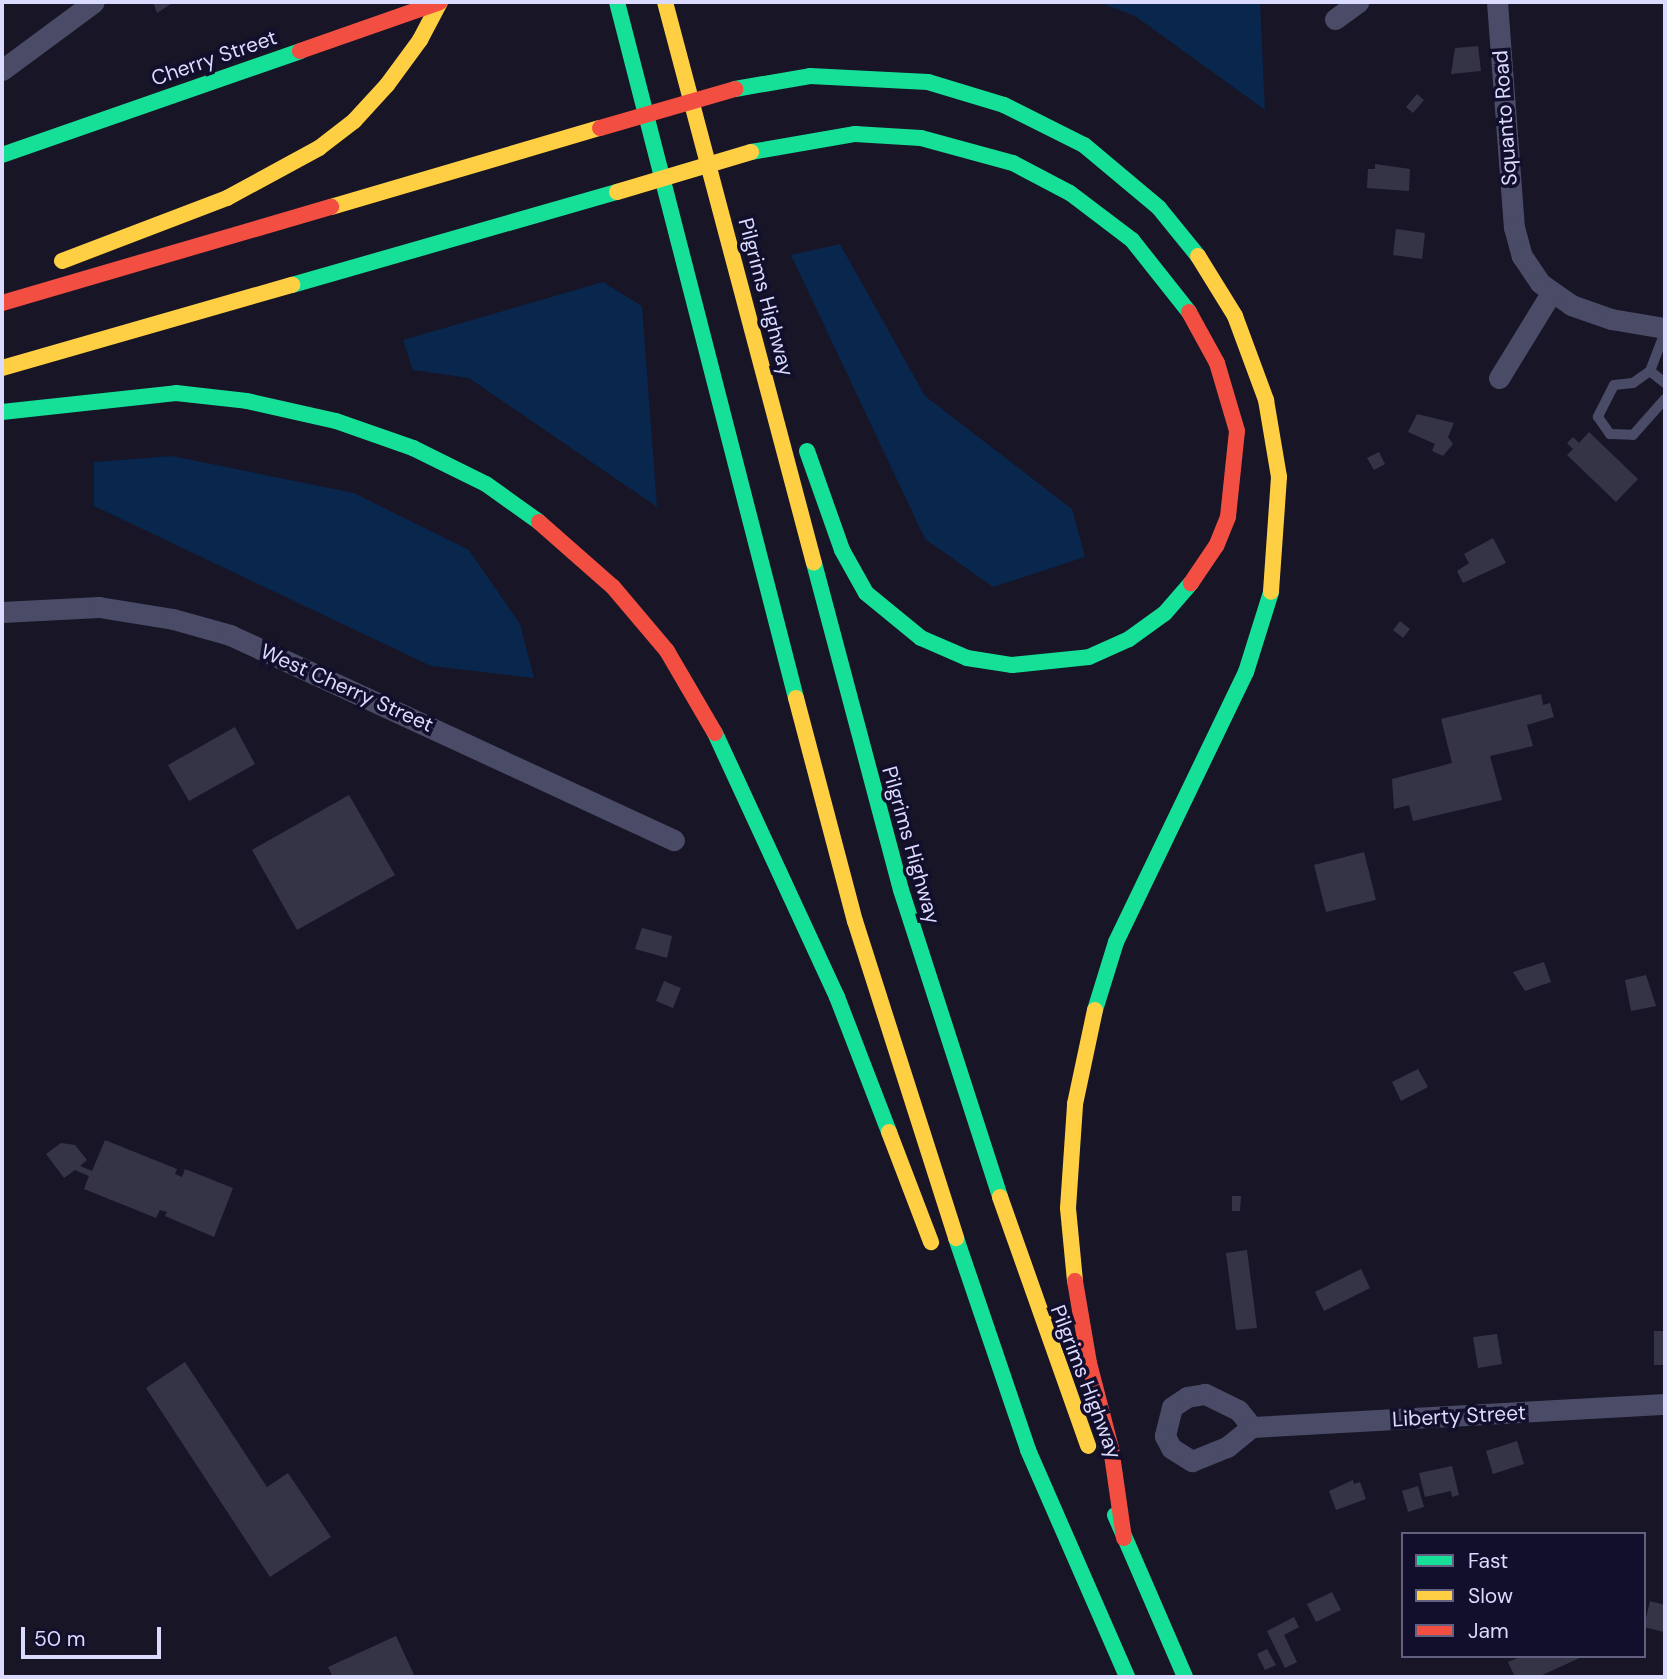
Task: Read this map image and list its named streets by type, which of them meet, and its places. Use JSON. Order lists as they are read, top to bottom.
{
  "streets": {
    "main road": ["Cherry Street", "Pilgrims Highway"],
    "street": ["Squanto Road", "West Cherry Street", "Liberty Street"]
  },
  "legend": ["Fast", "Slow", "Jam"],
  "scale_bar": "50 m"
}
